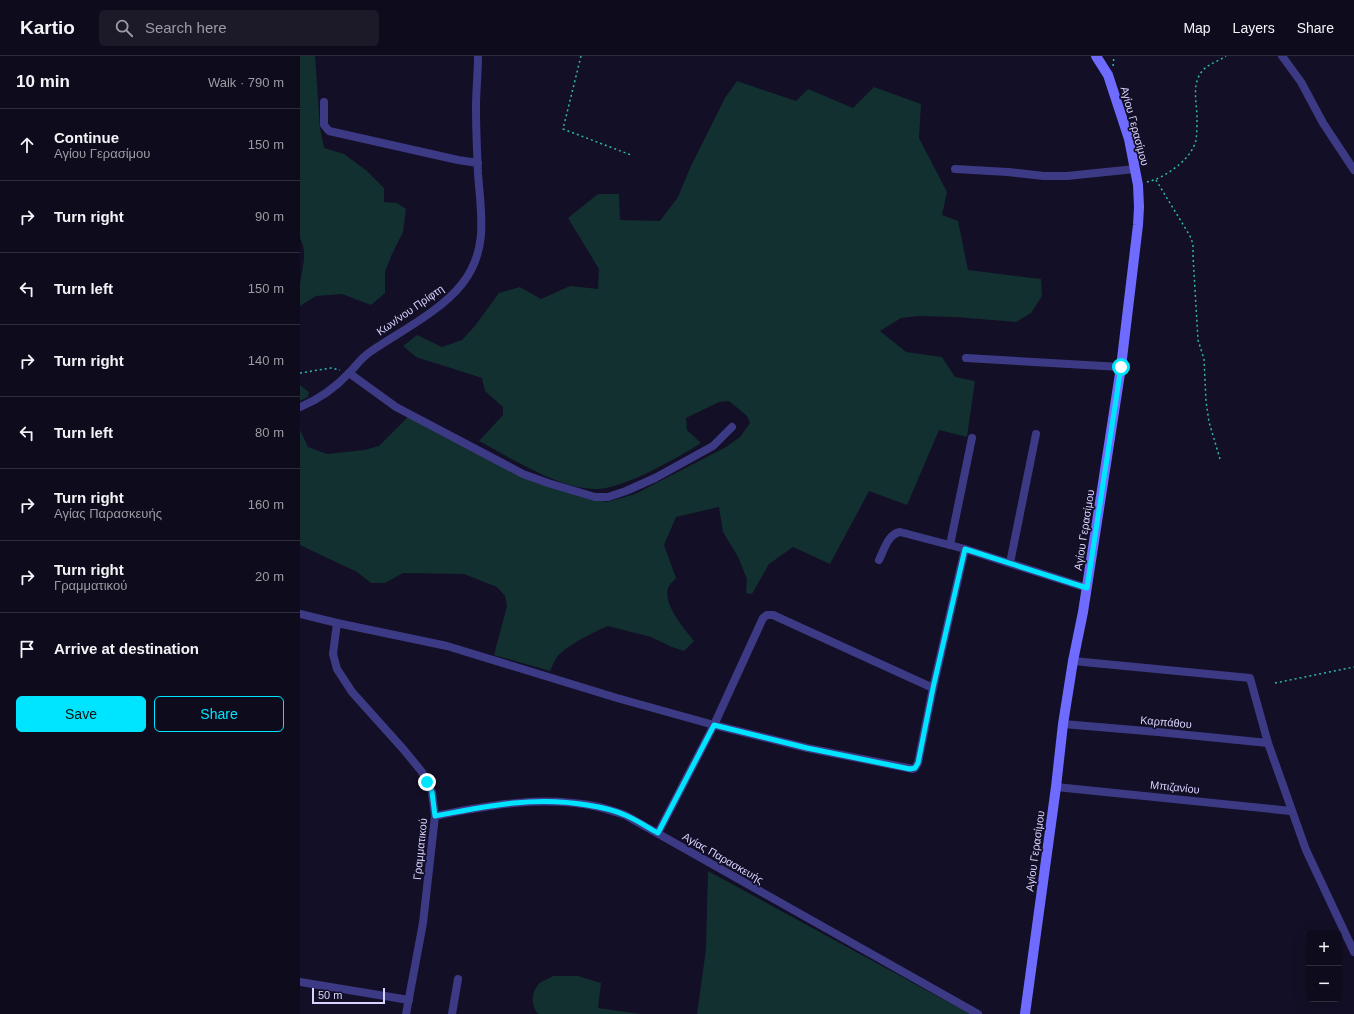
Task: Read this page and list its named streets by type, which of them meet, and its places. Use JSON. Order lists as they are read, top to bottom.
{
  "streets": {
    "street": [
      "Αγίου Γερασίμου",
      "Κων/νου Πρίφτη",
      "Καρπάθου",
      "Μπιζανίου",
      "Γραμματικού",
      "Αγίας Παρασκευής"
    ]
  },
  "crossings": [
    ["Αγίου Γερασίμου", "Καρπάθου"],
    ["Αγίου Γερασίμου", "Μπιζανίου"],
    ["Γραμματικού", "Αγίας Παρασκευής"]
  ],
  "scale_bar": "50 m",
  "page": {
    "header": "Kartio",
    "search": "Search here",
    "nav": ["Map", "Layers", "Share"],
    "heading": ["10 min", "Walk · 790 m"],
    "list": [
      ["Continue", "Αγίου Γερασίμου", "150 m"],
      ["Turn right", "90 m"],
      ["Turn left", "150 m"],
      ["Turn right", "140 m"],
      ["Turn left", "80 m"],
      ["Turn right", "Αγίας Παρασκευής", "160 m"],
      ["Turn right", "Γραμματικού", "20 m"],
      "Arrive at destination"
    ],
    "buttons": ["Save", "Share"],
    "map_buttons": ["+", "−"],
    "scale": "50 m"
  }
}
